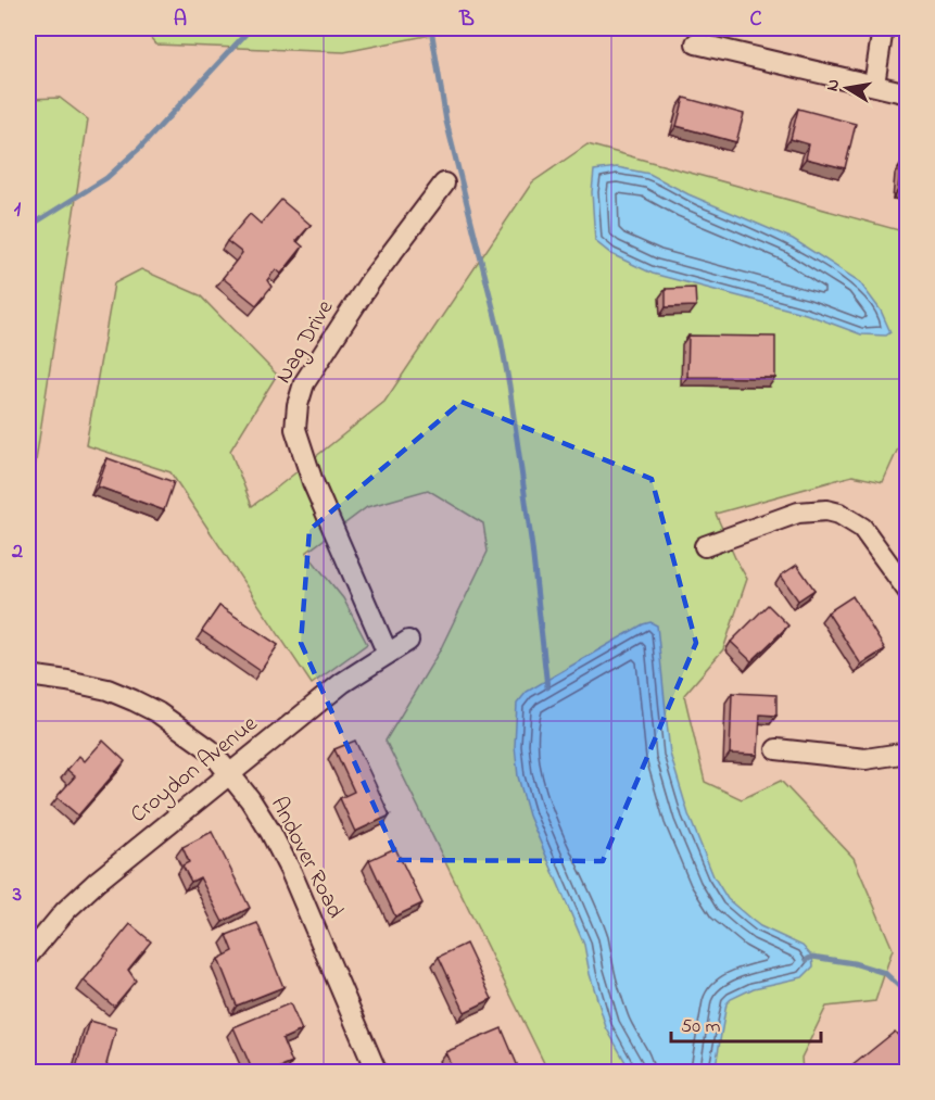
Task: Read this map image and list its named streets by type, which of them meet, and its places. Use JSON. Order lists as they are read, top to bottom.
{
  "streets": {
    "street": ["Nag Drive", "Croydon Avenue", "Andover Road"]
  },
  "crossings": [
    ["Nag Drive", "Croydon Avenue"],
    ["Croydon Avenue", "Andover Road"]
  ],
  "scale_bar": "50 m",
  "north": "left",
  "grid": {
    "columns": ["A", "B", "C"],
    "rows": ["1", "2", "3"]
  }
}
